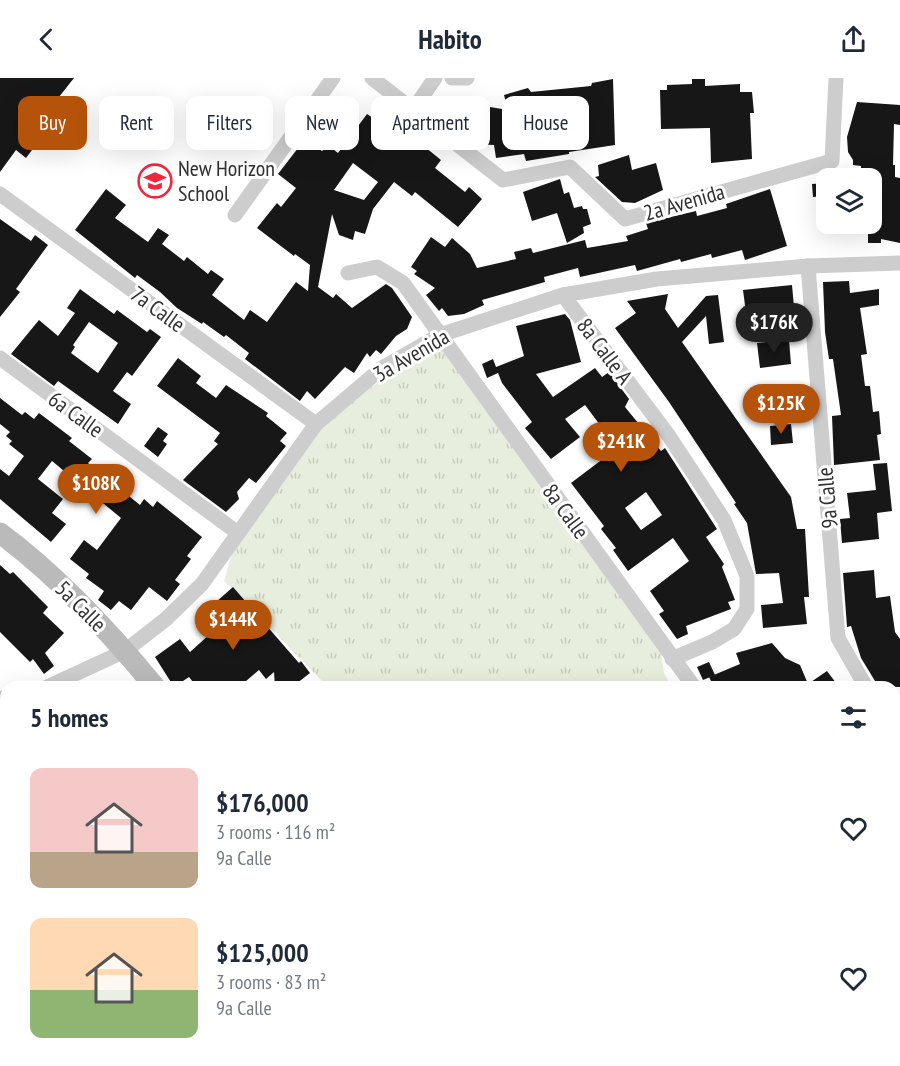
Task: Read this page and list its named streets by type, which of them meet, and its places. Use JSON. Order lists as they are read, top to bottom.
{
  "streets": {
    "street": [
      "2a Avenida",
      "7a Calle",
      "8a Calle A",
      "3a Avenida",
      "6a Calle",
      "9a Calle",
      "8a Calle",
      "5a Calle"
    ]
  },
  "crossings": [
    ["7a Calle", "3a Avenida"],
    ["8a Calle A", "3a Avenida"],
    ["8a Calle A", "8a Calle"],
    ["3a Avenida", "6a Calle"],
    ["3a Avenida", "9a Calle"],
    ["3a Avenida", "8a Calle"],
    ["3a Avenida", "5a Calle"]
  ],
  "places": {
    "school or university": ["New Horizon School"]
  },
  "page": {
    "header": "Habito",
    "chip": [
      "Buy",
      "Rent",
      "Filters",
      "New",
      "Apartment",
      "House"
    ],
    "price": [
      "$176K",
      "$125K",
      "$241K",
      "$108K",
      "$144K"
    ],
    "heading": "5 homes",
    "list": [
      {
        "name": "$176,000",
        "note": "3 rooms · 116 m² · 9a Calle"
      },
      {
        "name": "$125,000",
        "note": "3 rooms · 83 m² · 9a Calle"
      }
    ]
  }
}
